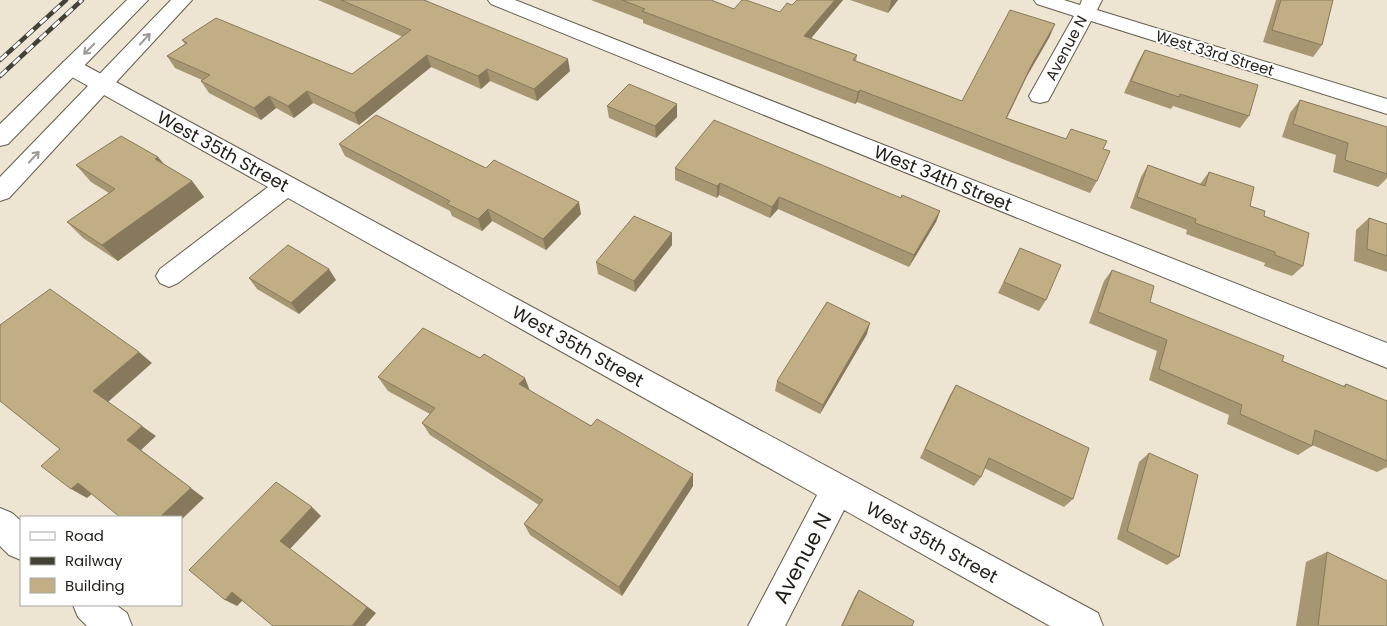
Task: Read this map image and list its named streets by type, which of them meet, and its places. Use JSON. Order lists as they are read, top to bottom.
{
  "streets": {
    "street": [
      "Avenue N",
      "West 33rd Street",
      "West 35th Street",
      "West 34th Street"
    ]
  },
  "crossings": [
    ["Avenue N", "West 33rd Street"],
    ["Avenue N", "West 35th Street"]
  ],
  "legend": ["Road", "Railway", "Building"]
}
